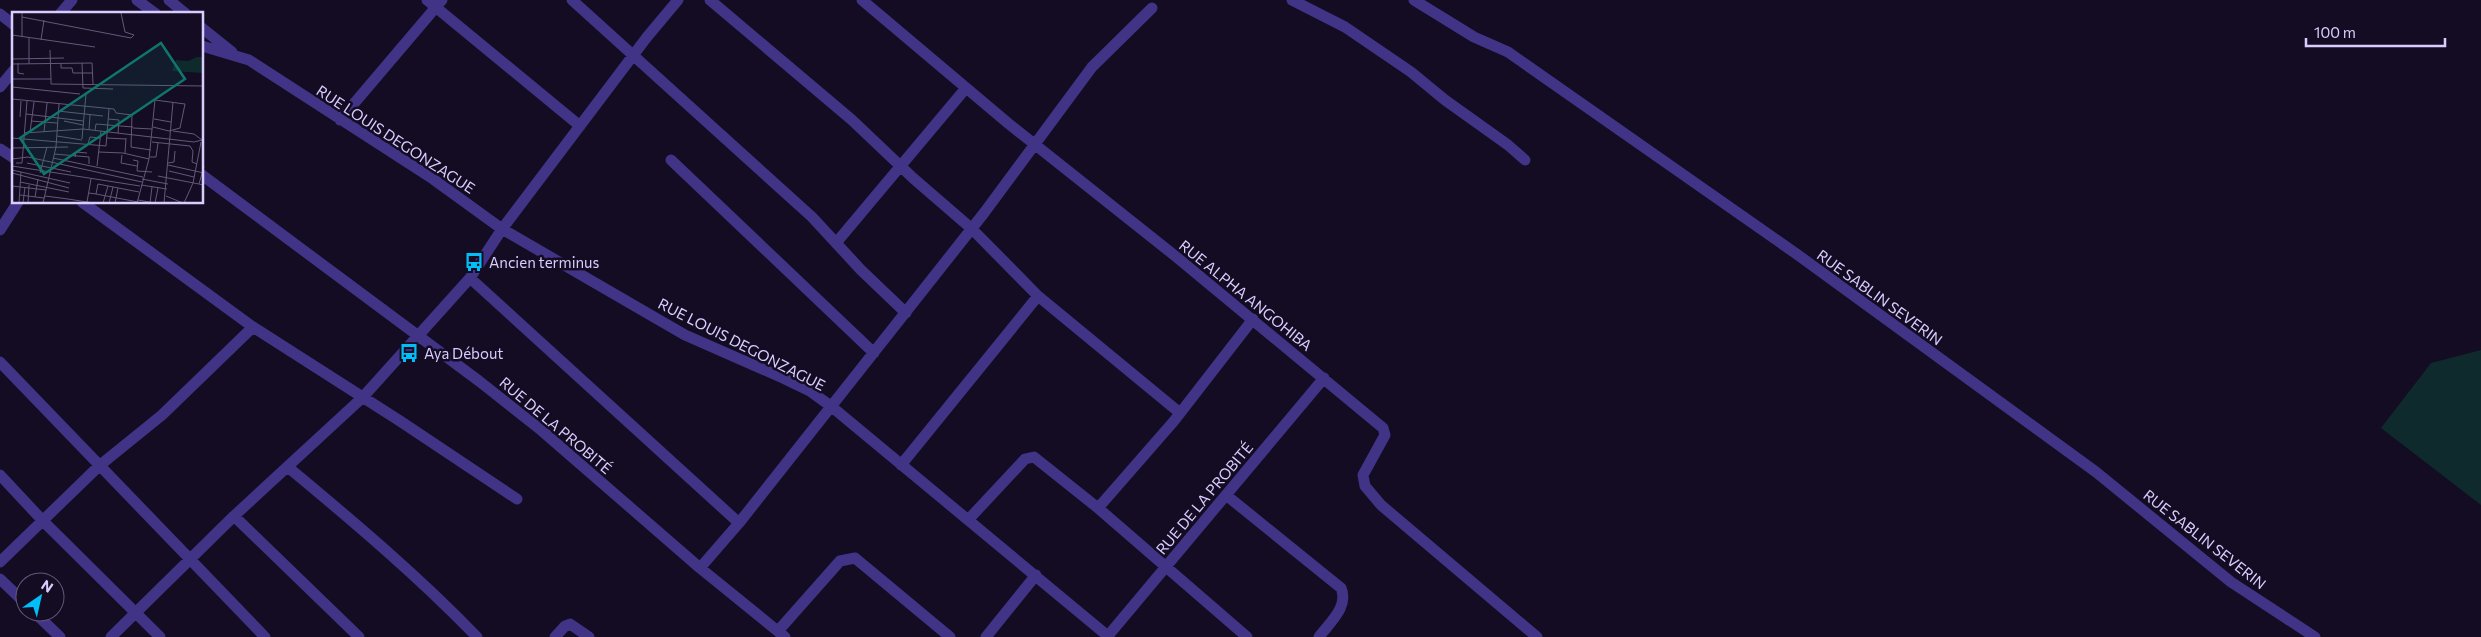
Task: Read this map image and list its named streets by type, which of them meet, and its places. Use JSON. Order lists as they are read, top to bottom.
{
  "streets": {
    "street": [
      "RUE LOUIS DEGONZAGUE",
      "RUE ALPHA ANGOHIBA",
      "RUE SABLIN SEVERIN",
      "RUE DE LA PROBITÉ"
    ]
  },
  "crossings": [
    ["RUE LOUIS DEGONZAGUE", "RUE DE LA PROBITÉ"],
    ["RUE ALPHA ANGOHIBA", "RUE DE LA PROBITÉ"]
  ],
  "places": {
    "bus stop": ["Ancien terminus", "Aya Débout"]
  },
  "scale_bar": "100 m",
  "north": "top right"
}
